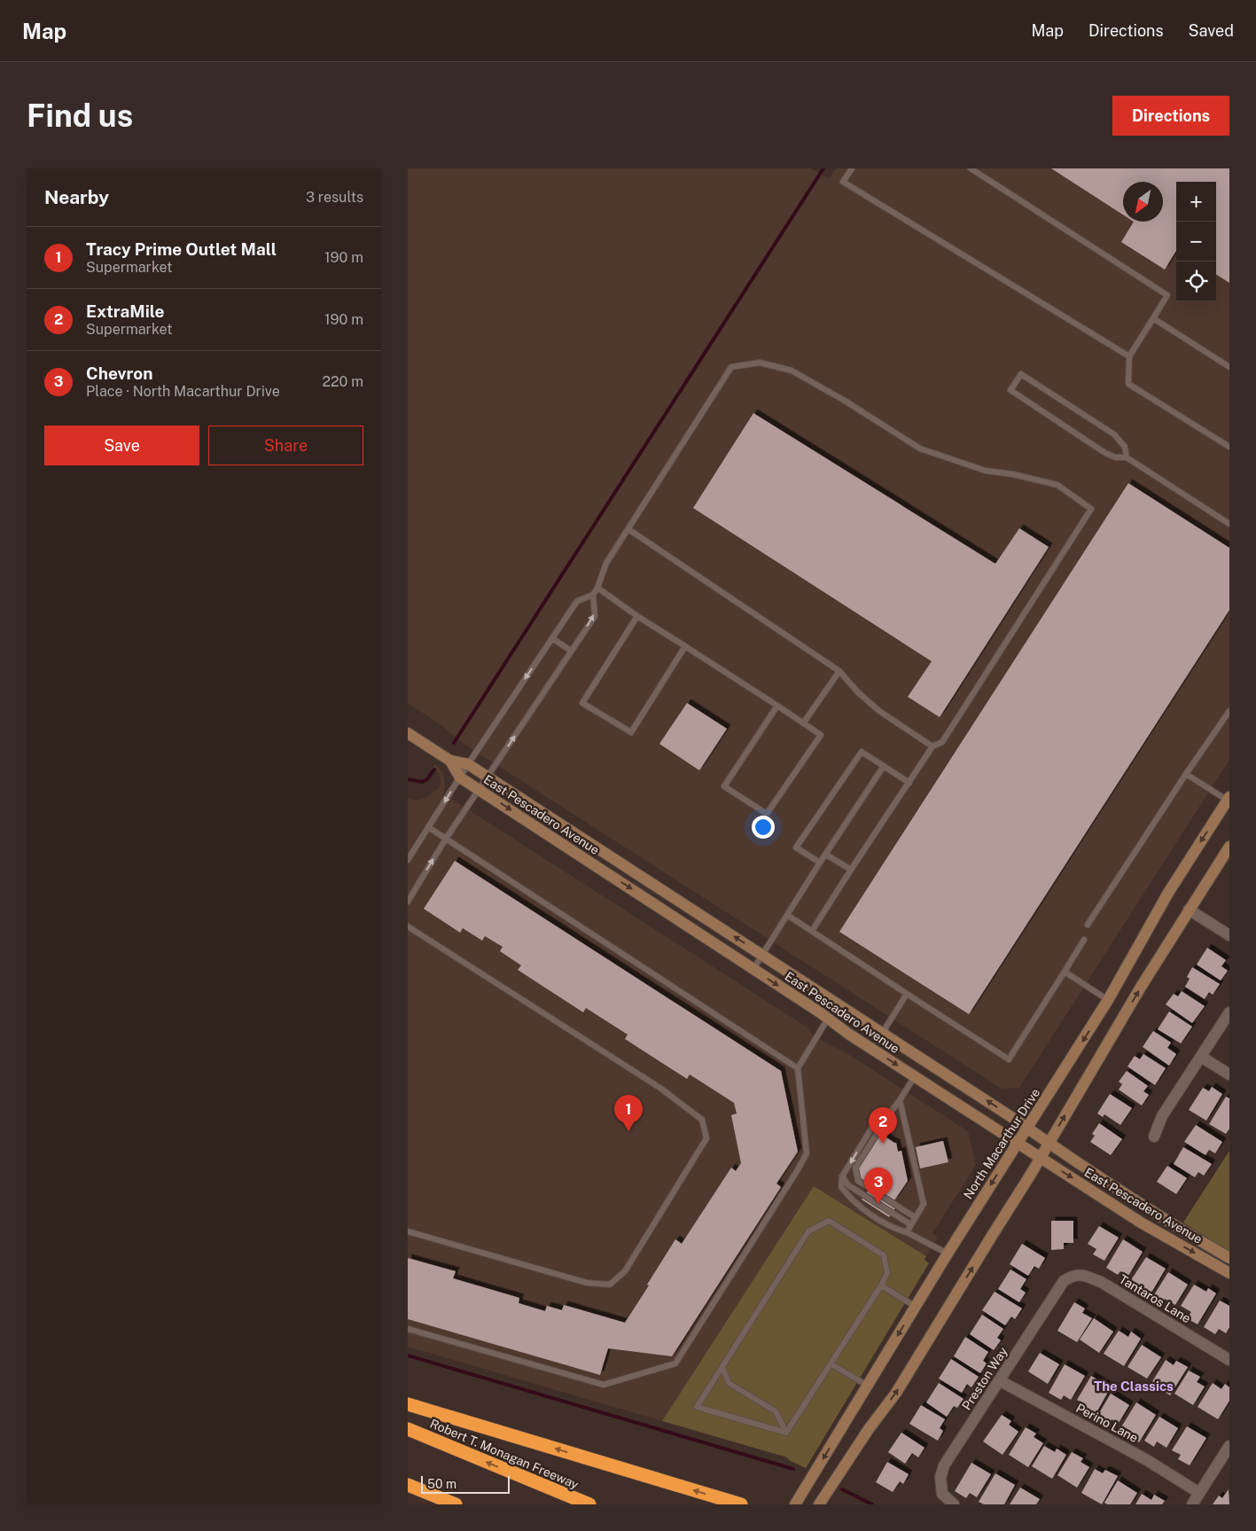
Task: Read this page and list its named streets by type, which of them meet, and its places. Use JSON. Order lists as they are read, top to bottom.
{
  "streets": {
    "highway": ["Robert T. Monagan Freeway"],
    "street": [
      "East Pescadero Avenue",
      "North Macarthur Drive",
      "Tantaros Lane",
      "Preston Way",
      "Perino Lane"
    ]
  },
  "crossings": [
    ["East Pescadero Avenue", "North Macarthur Drive"],
    ["Tantaros Lane", "Preston Way"],
    ["Preston Way", "Perino Lane"]
  ],
  "districts": ["The Classics"],
  "scale_bar": "50 m",
  "north": "bottom left",
  "page": {
    "header": "Map",
    "nav": ["Map", "Directions", "Saved"],
    "buttons": [
      "Directions",
      ["Save", "Share"]
    ],
    "title": "Find us",
    "heading": ["Nearby", "3 results"],
    "map_buttons": ["+", "−"],
    "list": [
      {
        "mark": "1",
        "name": "Tracy Prime Outlet Mall",
        "note": "Supermarket",
        "value": "190 m"
      },
      {
        "mark": "2",
        "name": "ExtraMile",
        "note": "Supermarket",
        "value": "190 m"
      },
      {
        "mark": "3",
        "name": "Chevron",
        "note": "Place · North Macarthur Drive",
        "value": "220 m"
      }
    ],
    "pins": ["1", "2", "3"],
    "scale": "50 m"
  }
}
